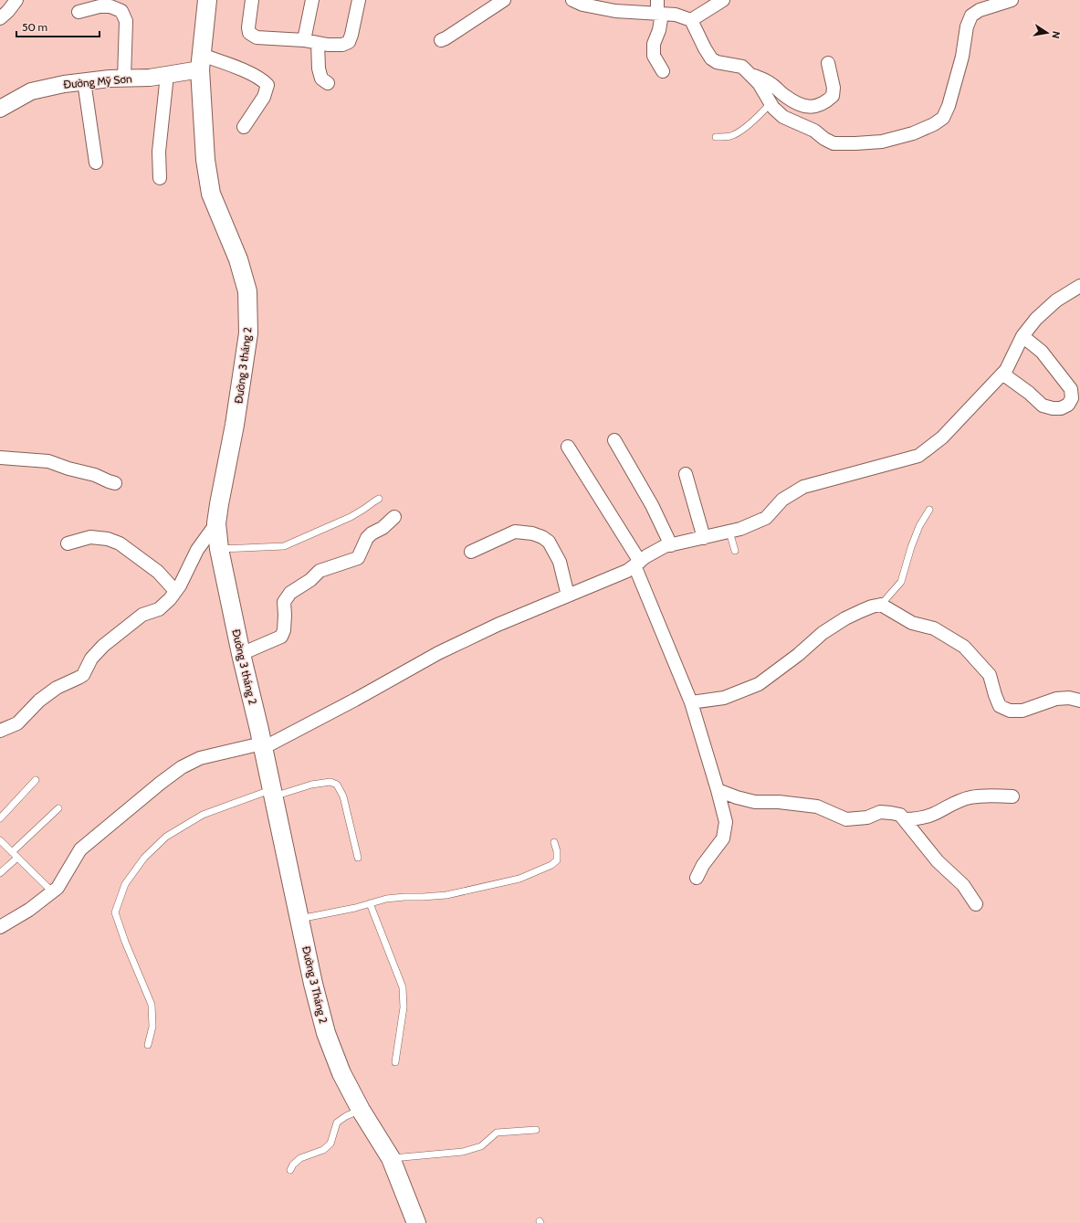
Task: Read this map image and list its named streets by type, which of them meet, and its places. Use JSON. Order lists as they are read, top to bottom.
{
  "streets": {
    "main road": ["Đường 3 tháng 2", "Đường 3 Tháng 2"],
    "street": ["Đường Mỹ Sơn"]
  },
  "crossings": [
    ["Đường Mỹ Sơn", "Đường 3 tháng 2"],
    ["Đường 3 tháng 2", "Đường 3 Tháng 2"]
  ],
  "scale_bar": "50 m",
  "north": "right"
}
